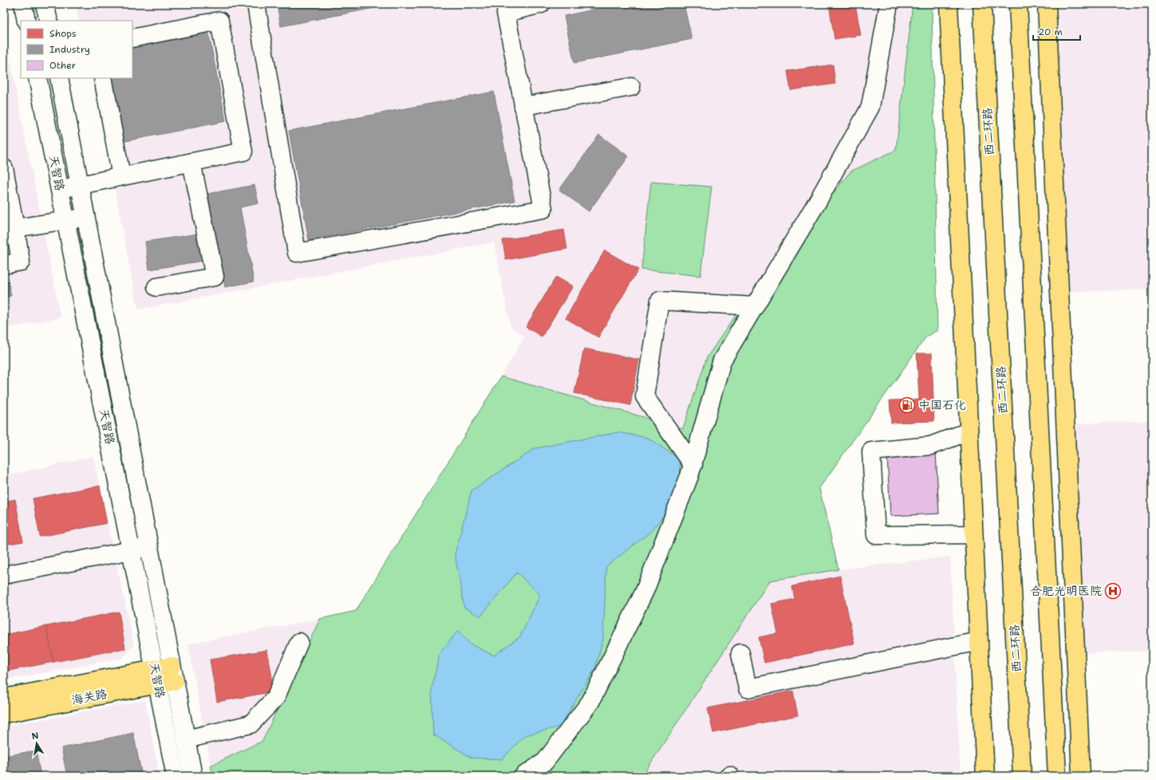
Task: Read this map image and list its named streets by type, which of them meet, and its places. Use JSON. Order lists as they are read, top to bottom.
{
  "streets": {
    "main road": ["西二环路", "海关路"],
    "street": ["天智路"]
  },
  "crossings": [
    ["天智路", "海关路"]
  ],
  "places": {
    "fuel station": ["中国石化"],
    "hospital": ["合肥光明医院"]
  },
  "legend": ["Shops", "Industry", "Other"],
  "scale_bar": "20 m",
  "north": "top"
}
